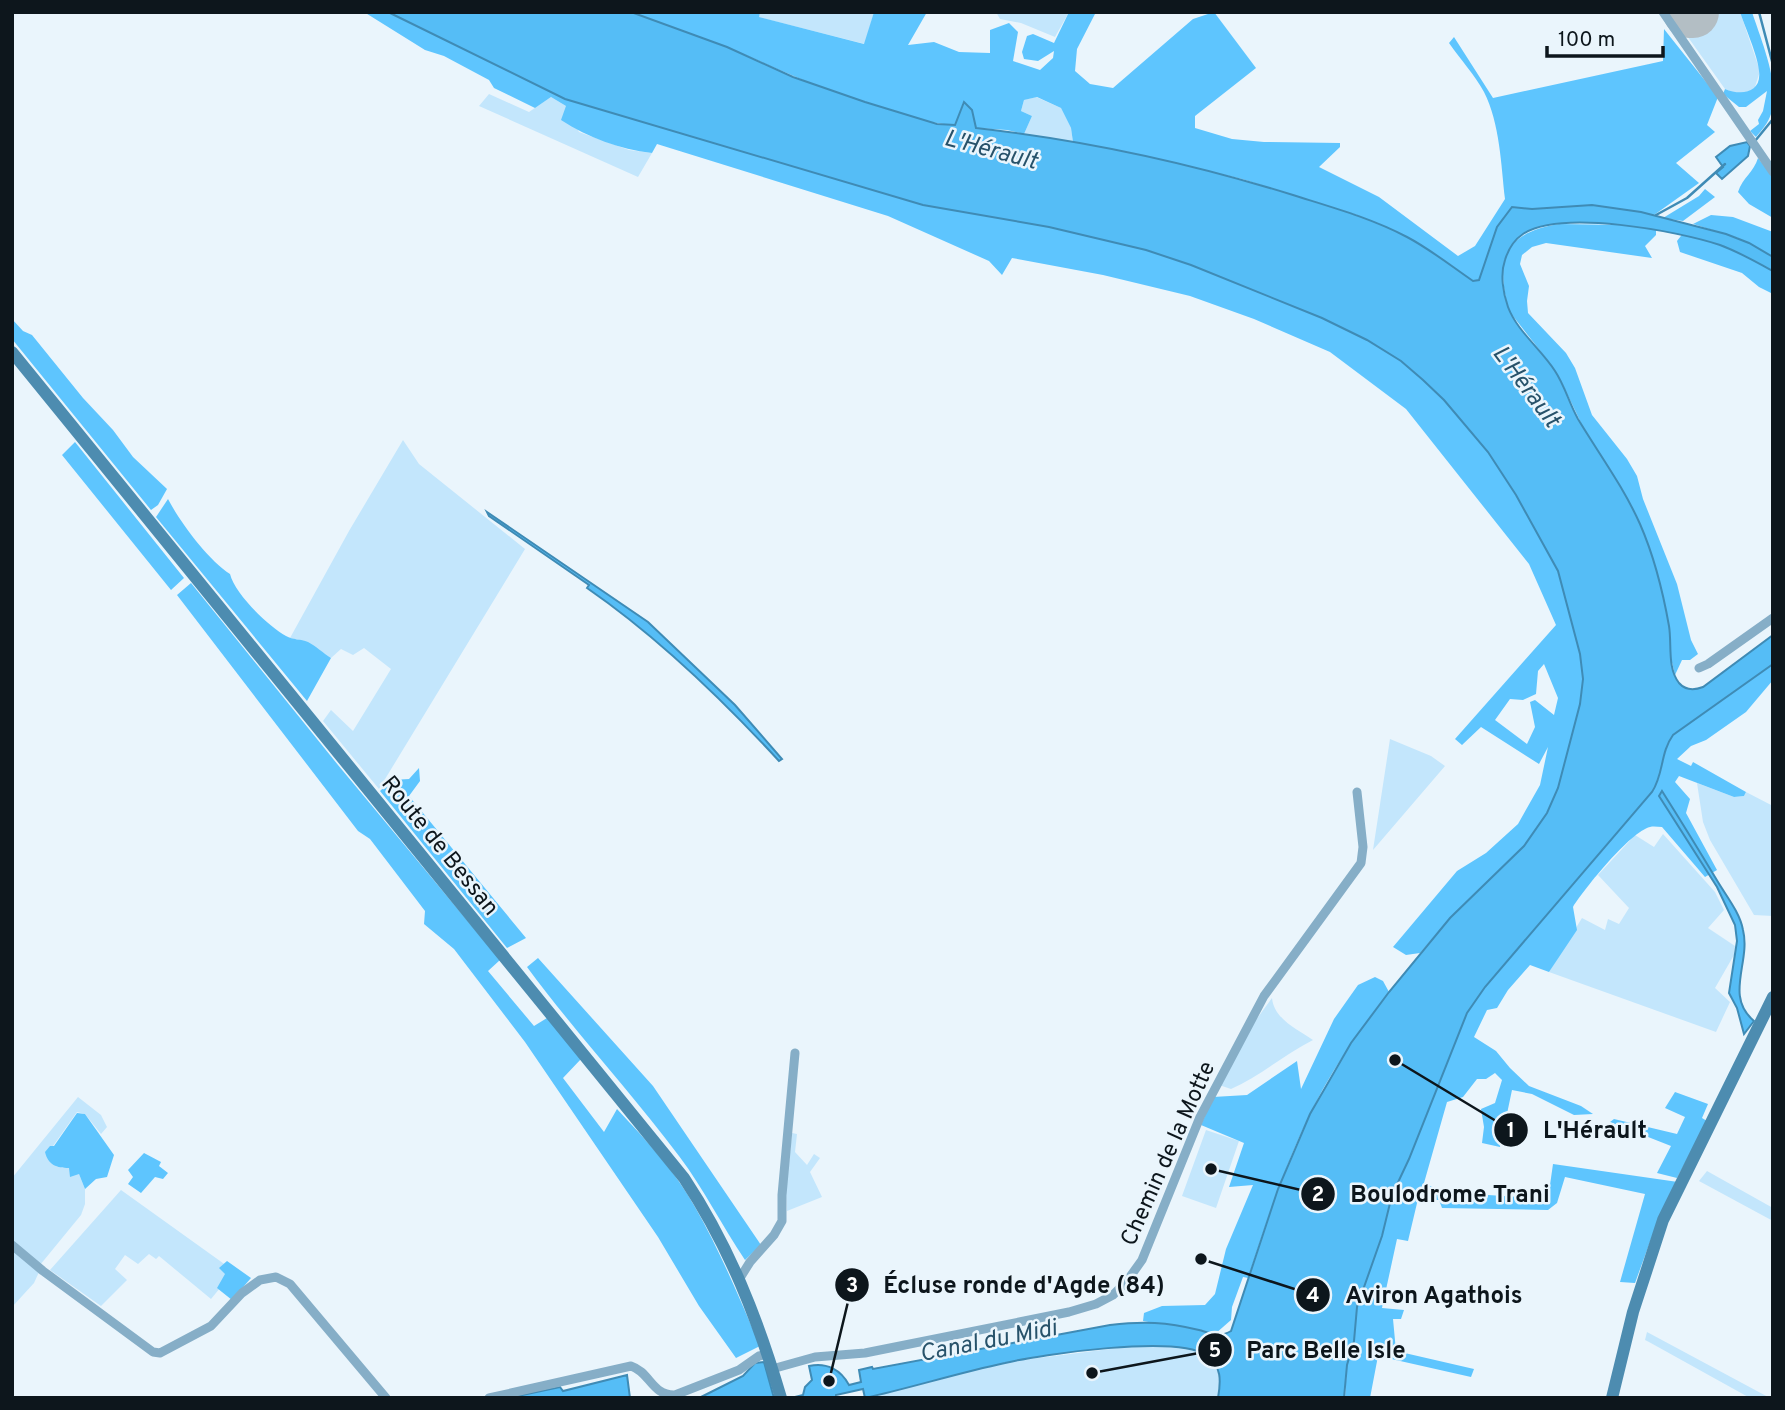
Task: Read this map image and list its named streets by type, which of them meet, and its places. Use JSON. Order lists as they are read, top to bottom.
{
  "streets": {
    "main road": ["Route de Bessan"],
    "street": ["Chemin de la Motte"]
  },
  "crossings": [
    ["Route de Bessan", "Chemin de la Motte"]
  ],
  "water": ["L'Hérault", "Canal du Midi"],
  "places": [
    "L'Hérault",
    "Boulodrome Trani",
    "Aviron Agathois",
    "Parc Belle Isle",
    "Écluse ronde d'Agde (84)"
  ],
  "scale_bar": "100 m"
}
